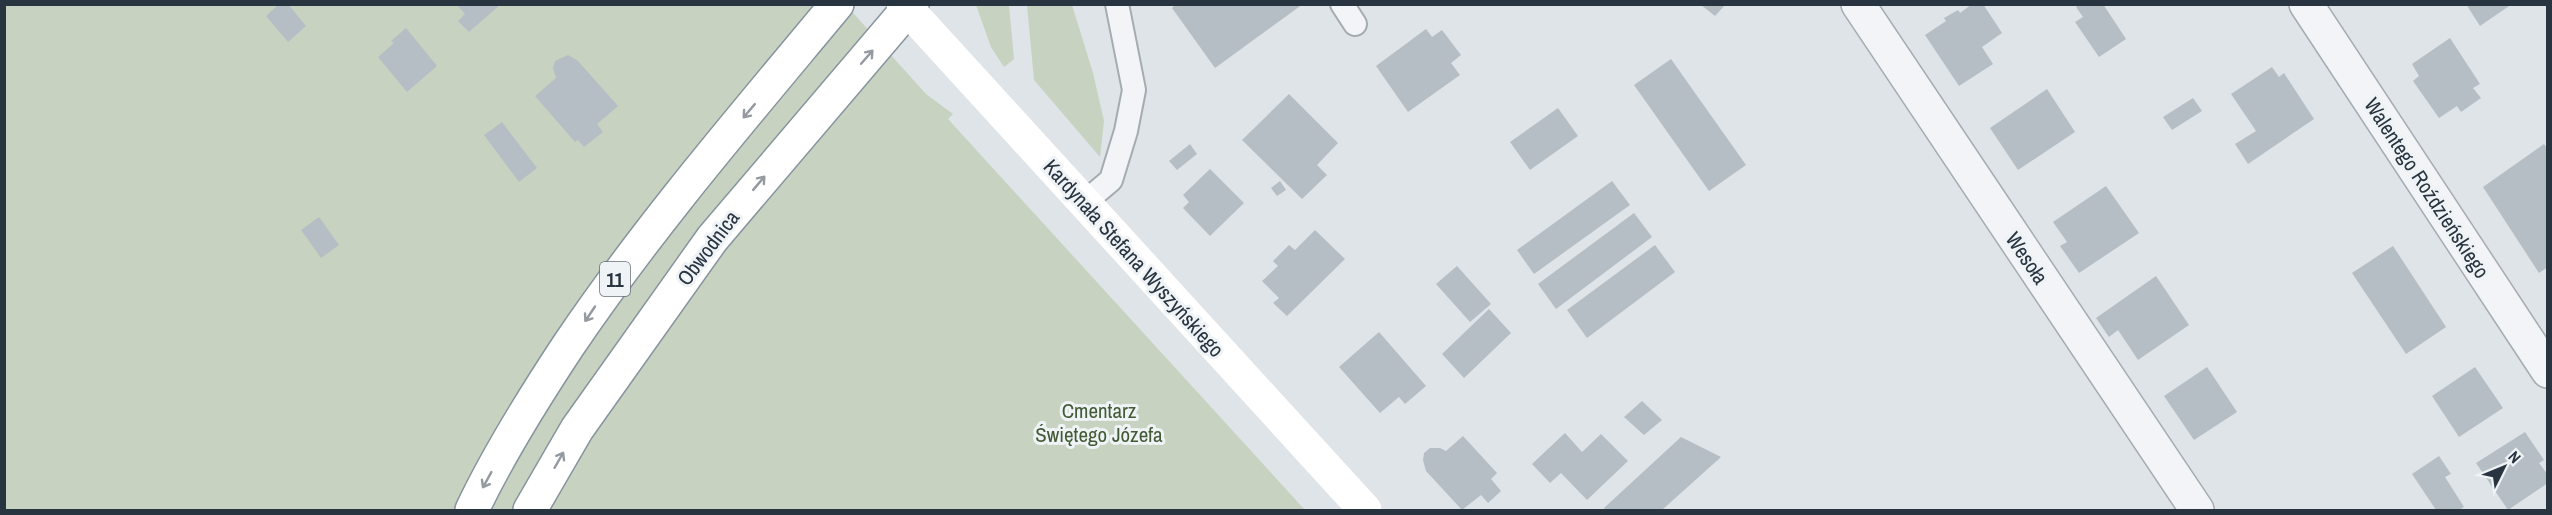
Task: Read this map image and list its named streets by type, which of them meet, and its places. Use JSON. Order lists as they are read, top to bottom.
{
  "streets": {
    "main road": ["Obwodnica", "Kardynała Stefana Wyszyńskiego", "11"],
    "street": ["Walentego Roździeńskiego", "Wesoła"]
  },
  "crossings": [
    ["Obwodnica", "Kardynała Stefana Wyszyńskiego"]
  ],
  "parks": ["Cmentarz Świętego Józefa"],
  "north": "top right"
}
